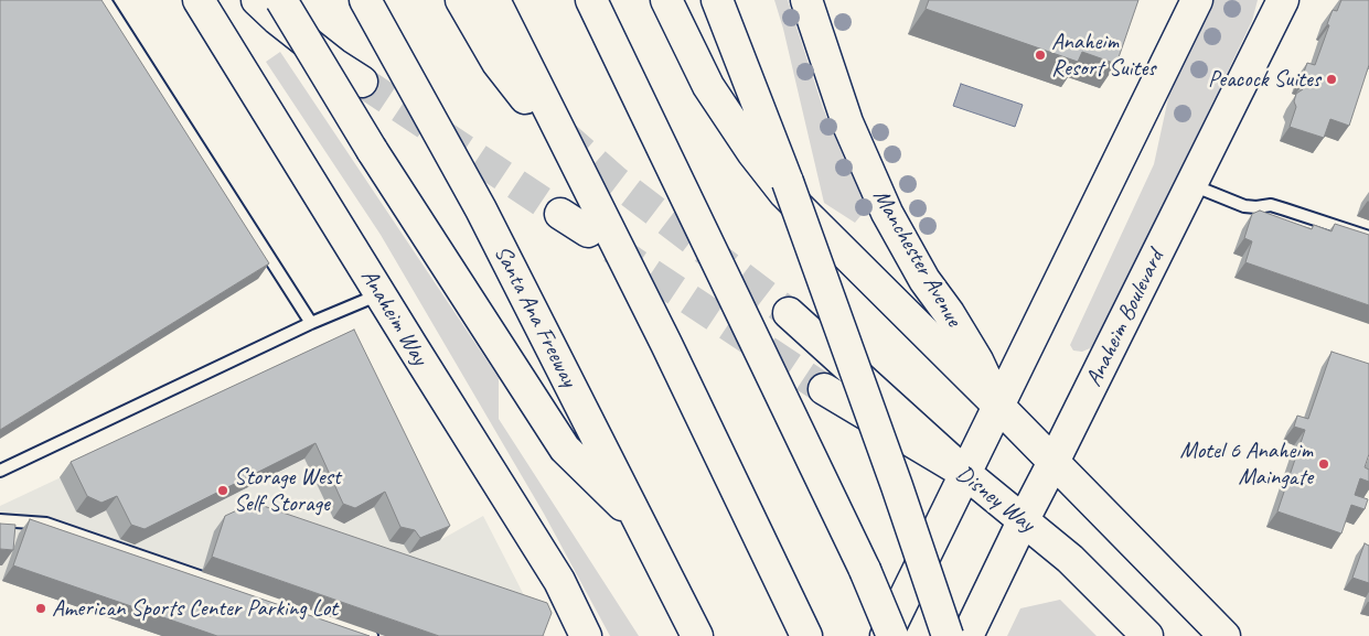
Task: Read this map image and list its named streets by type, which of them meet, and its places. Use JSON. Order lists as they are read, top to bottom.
{
  "streets": {
    "main road": [
      "Manchester Avenue",
      "Santa Ana Freeway",
      "Anaheim Way",
      "Anaheim Boulevard",
      "Disney Way"
    ]
  },
  "crossings": [
    ["Manchester Avenue", "Anaheim Boulevard"],
    ["Anaheim Boulevard", "Disney Way"]
  ],
  "places": [
    "Anaheim Resort Suites",
    "Peacock Suites",
    "Motel 6 Anaheim Maingate",
    "Storage West Self Storage",
    "American Sports Center Parking Lot"
  ]
}
